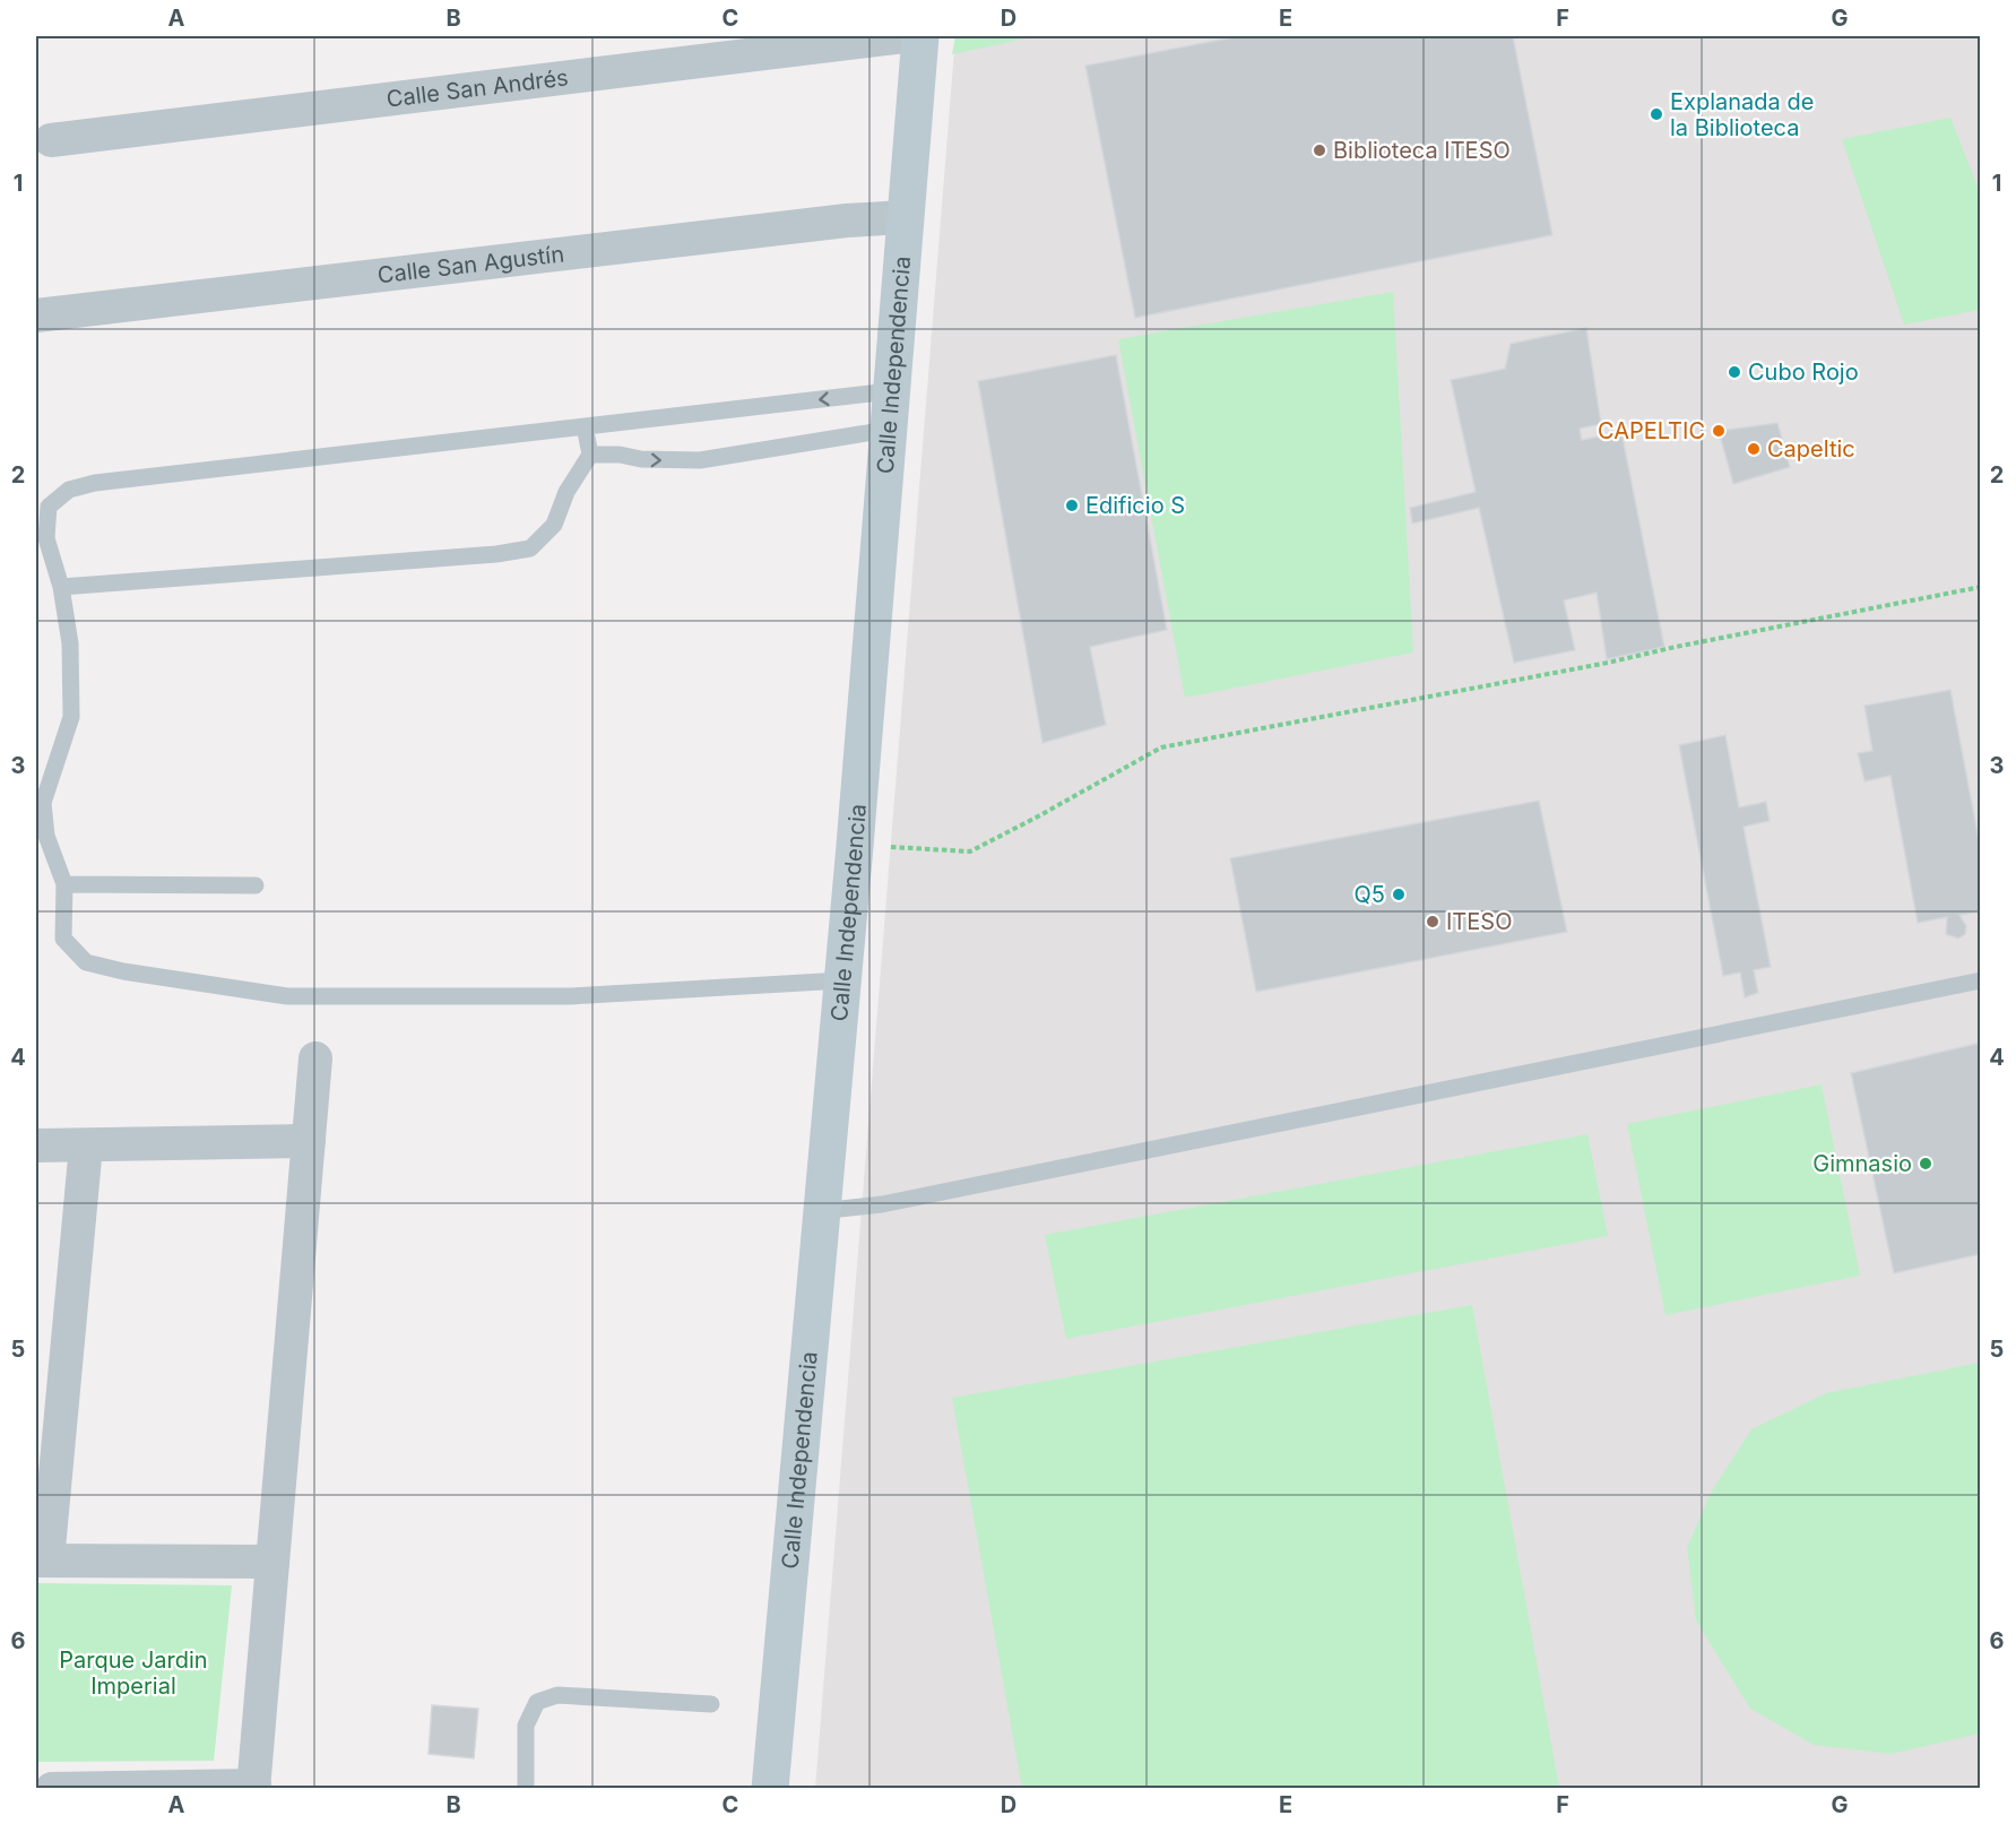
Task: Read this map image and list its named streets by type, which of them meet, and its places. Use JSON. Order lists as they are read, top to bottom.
{
  "streets": {
    "street": ["Calle San Andrés", "Calle San Agustín", "Calle Independencia"]
  },
  "crossings": [
    ["Calle San Agustín", "Calle Independencia"]
  ],
  "parks": ["Parque Jardin Imperial"],
  "places": [
    "Explanada de la Biblioteca",
    "Biblioteca ITESO",
    "Cubo Rojo",
    "CAPELTIC",
    "Capeltic",
    "Edificio S",
    "Q5",
    "ITESO",
    "Gimnasio"
  ],
  "grid": {
    "columns": [
      "A",
      "B",
      "C",
      "D",
      "E",
      "F",
      "G"
    ],
    "rows": [
      "1",
      "2",
      "3",
      "4",
      "5",
      "6"
    ]
  }
}
